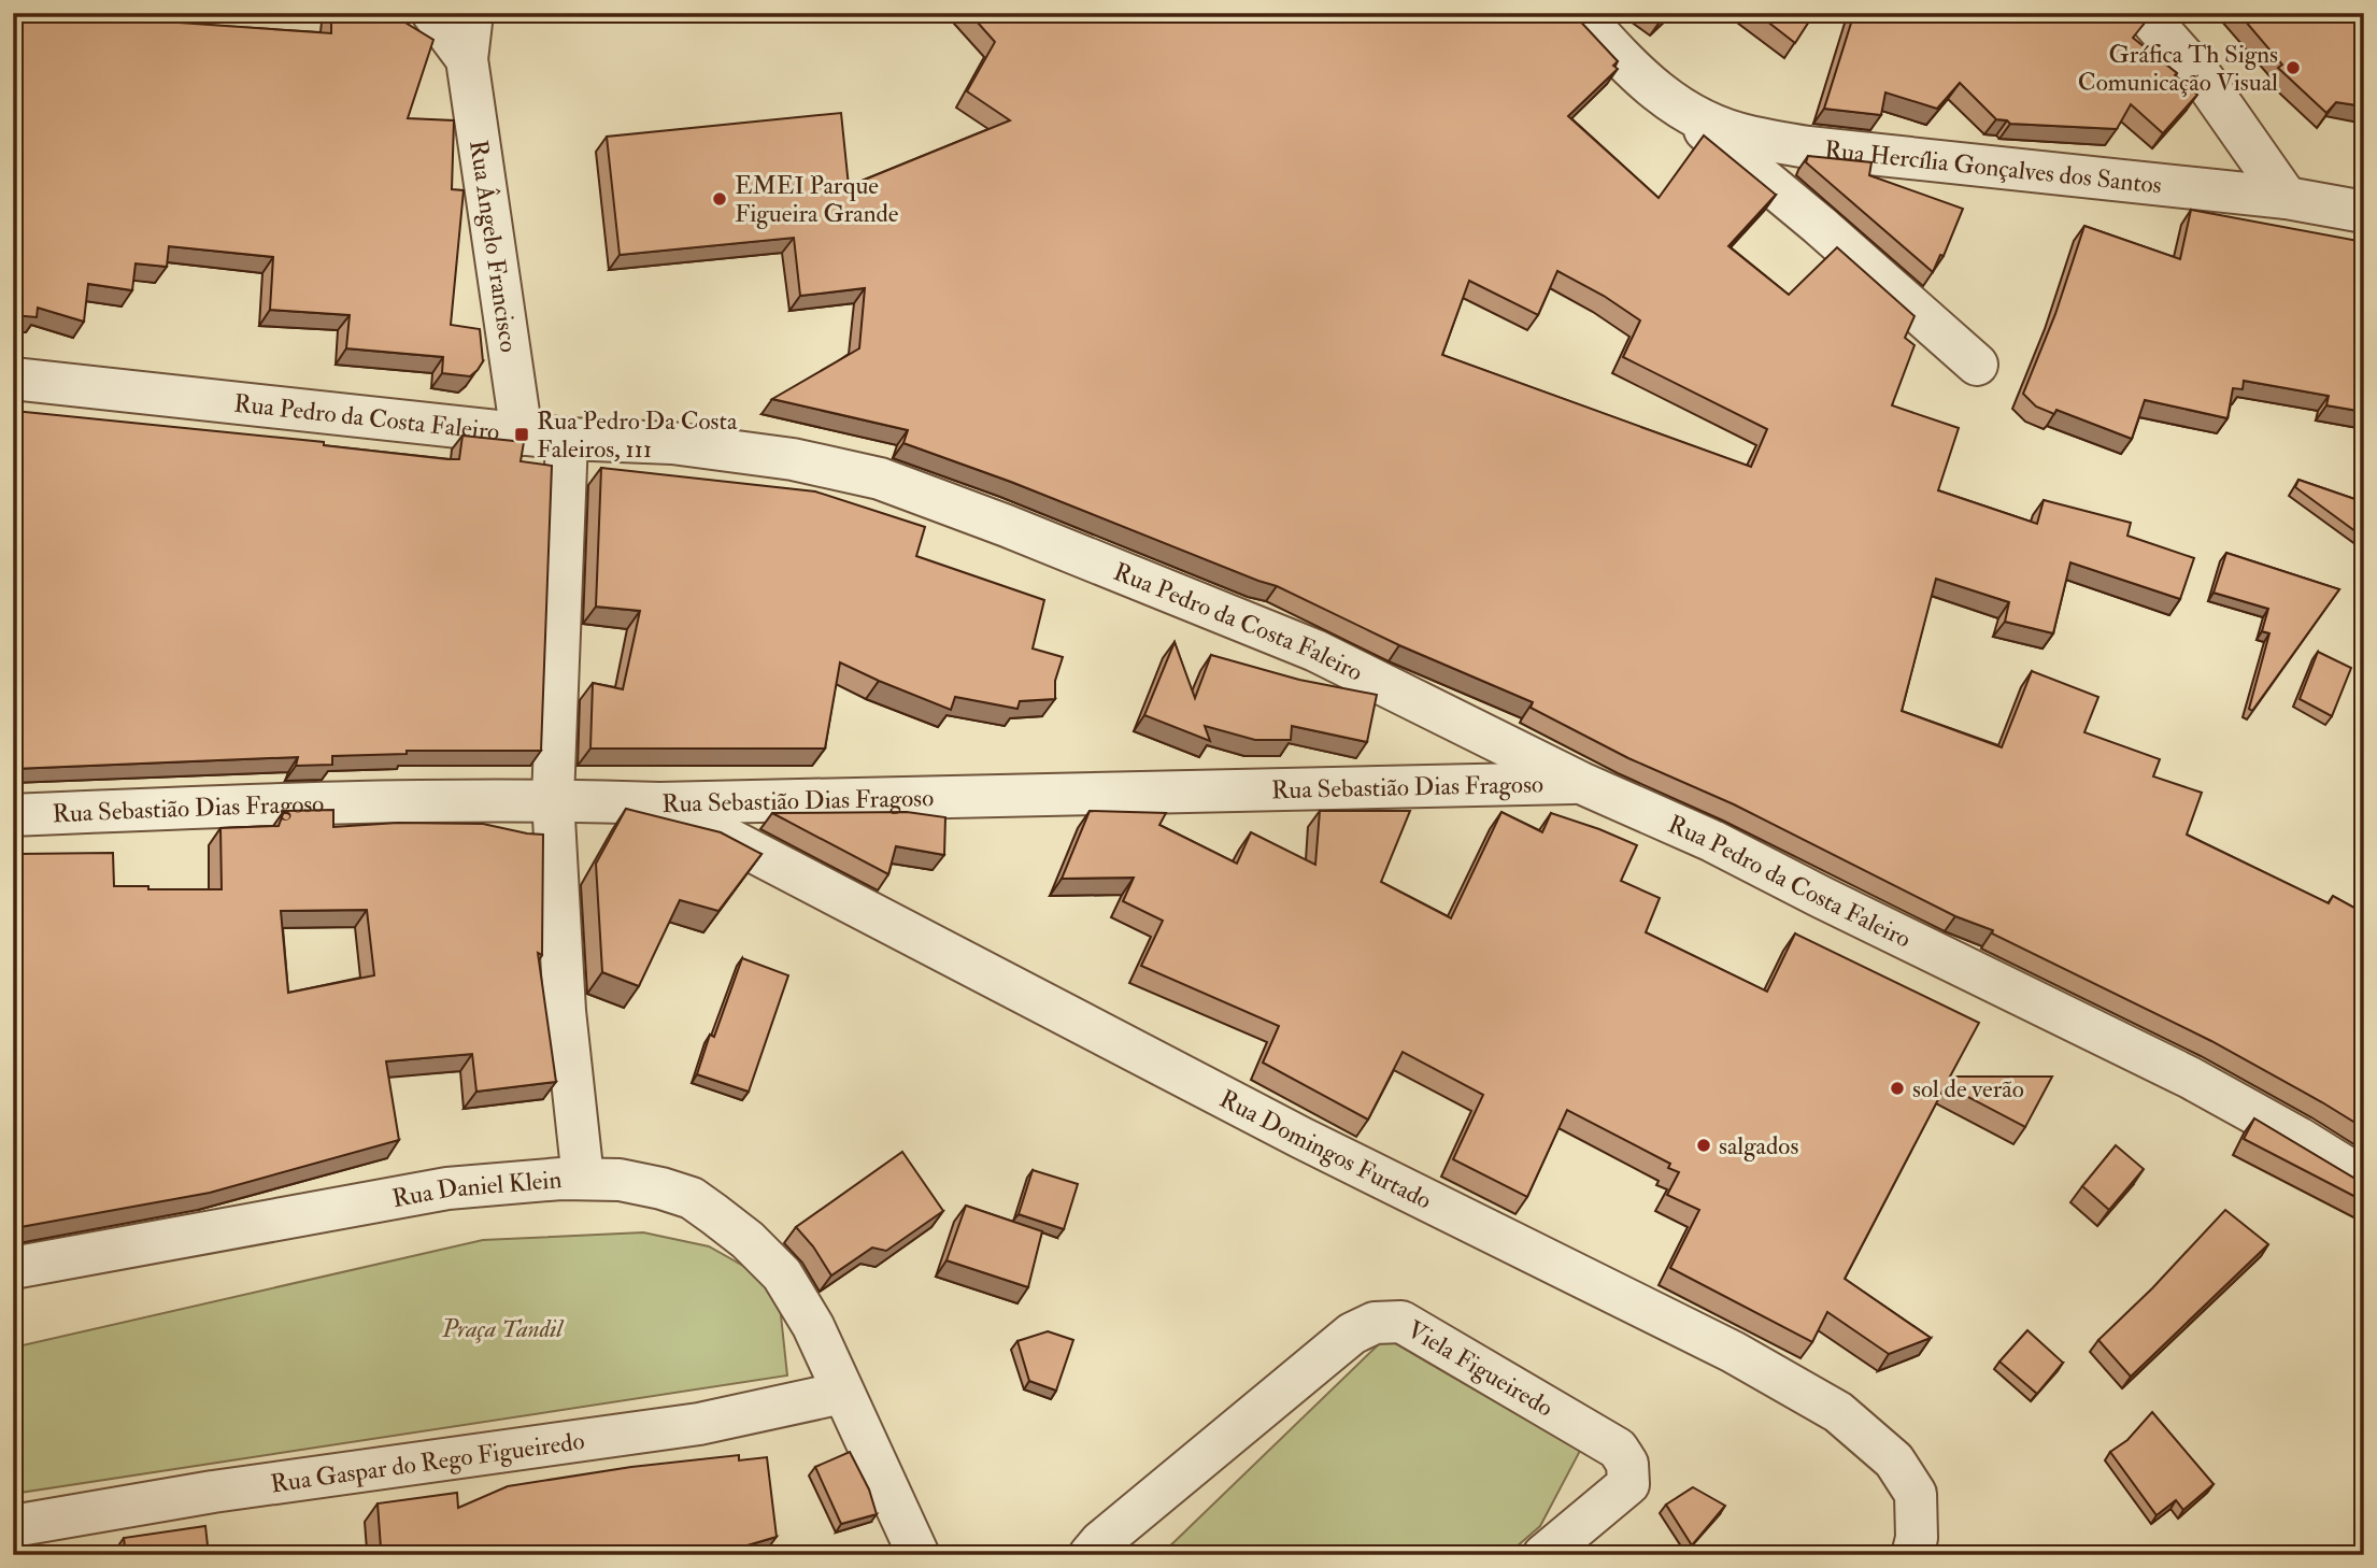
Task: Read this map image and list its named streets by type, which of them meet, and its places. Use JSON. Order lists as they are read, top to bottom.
{
  "streets": {
    "street": [
      "Rua Hercília Gonçalves dos Santos",
      "Rua Ângelo Francisco",
      "Rua Pedro da Costa Faleiro",
      "Rua Sebastião Dias Fragoso",
      "Rua Domingos Furtado",
      "Rua Daniel Klein",
      "Viela Figueiredo",
      "Rua Gaspar do Rego Figueiredo"
    ]
  },
  "crossings": [
    ["Rua Ângelo Francisco", "Rua Pedro da Costa Faleiro"],
    ["Rua Pedro da Costa Faleiro", "Rua Sebastião Dias Fragoso"],
    ["Rua Sebastião Dias Fragoso", "Rua Domingos Furtado"],
    ["Rua Daniel Klein", "Rua Gaspar do Rego Figueiredo"]
  ],
  "parks": ["Praça Tandil"],
  "places": {
    "other": [
      "Gráfica Th Signs Comunicação Visual",
      "EMEI Parque Figueira Grande",
      "sol de verão",
      "salgados"
    ],
    "transit": ["Rua Pedro Da Costa Faleiros, 111"]
  }
}
